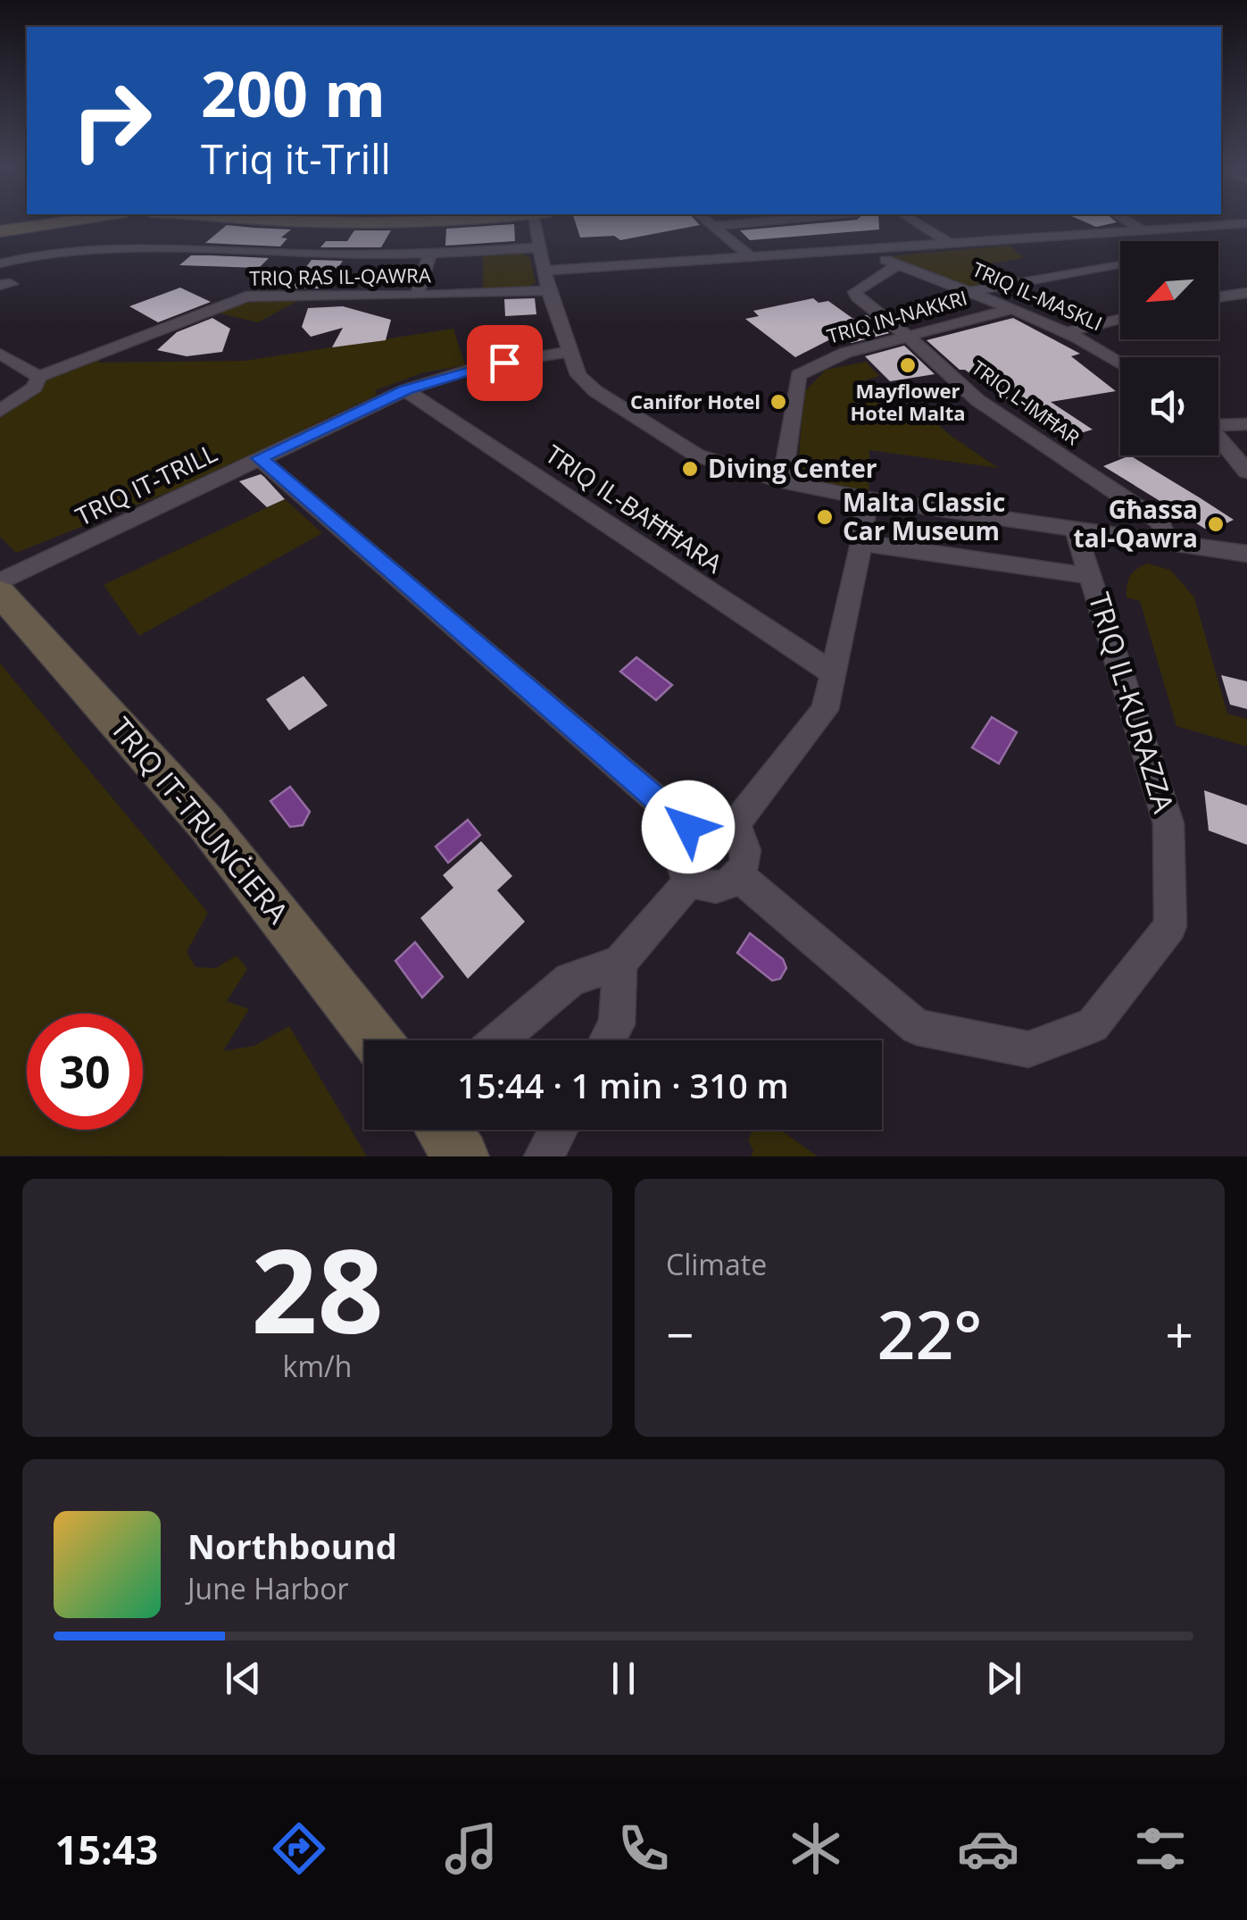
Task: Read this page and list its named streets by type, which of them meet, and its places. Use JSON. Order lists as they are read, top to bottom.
{
  "streets": {
    "street": [
      "TRIQ RAS IL-QAWRA",
      "TRIQ IL-MASKLI",
      "TRIQ IN-NAKKRI",
      "TRIQ L-IMĦAR",
      "TRIQ IT-TRILL",
      "TRIQ IL-BAĦĦARA",
      "TRIQ IL-KURAZZA",
      "TRIQ IT-TRUNĊIERA"
    ]
  },
  "crossings": [
    ["TRIQ IL-MASKLI", "TRIQ IN-NAKKRI"],
    ["TRIQ IL-MASKLI", "TRIQ L-IMĦAR"],
    ["TRIQ IN-NAKKRI", "TRIQ L-IMĦAR"],
    ["TRIQ IT-TRILL", "TRIQ IL-BAĦĦARA"]
  ],
  "places": [
    "Mayflower Hotel Malta",
    "Canifor Hotel",
    "Diving Center",
    "Malta Classic Car Museum",
    "Għassa tal-Qawra"
  ],
  "north": "bottom left",
  "page": {
    "turn": ["200 m", "Triq it-Trill"],
    "limit": "30",
    "trip": "15:44 · 1 min · 310 m",
    "tile": [
      ["28", "km/h"],
      "Climate"
    ],
    "heat": ["−", "22°", "+"],
    "song": ["Northbound", "June Harbor"],
    "tabs": "15:43"
  }
}
